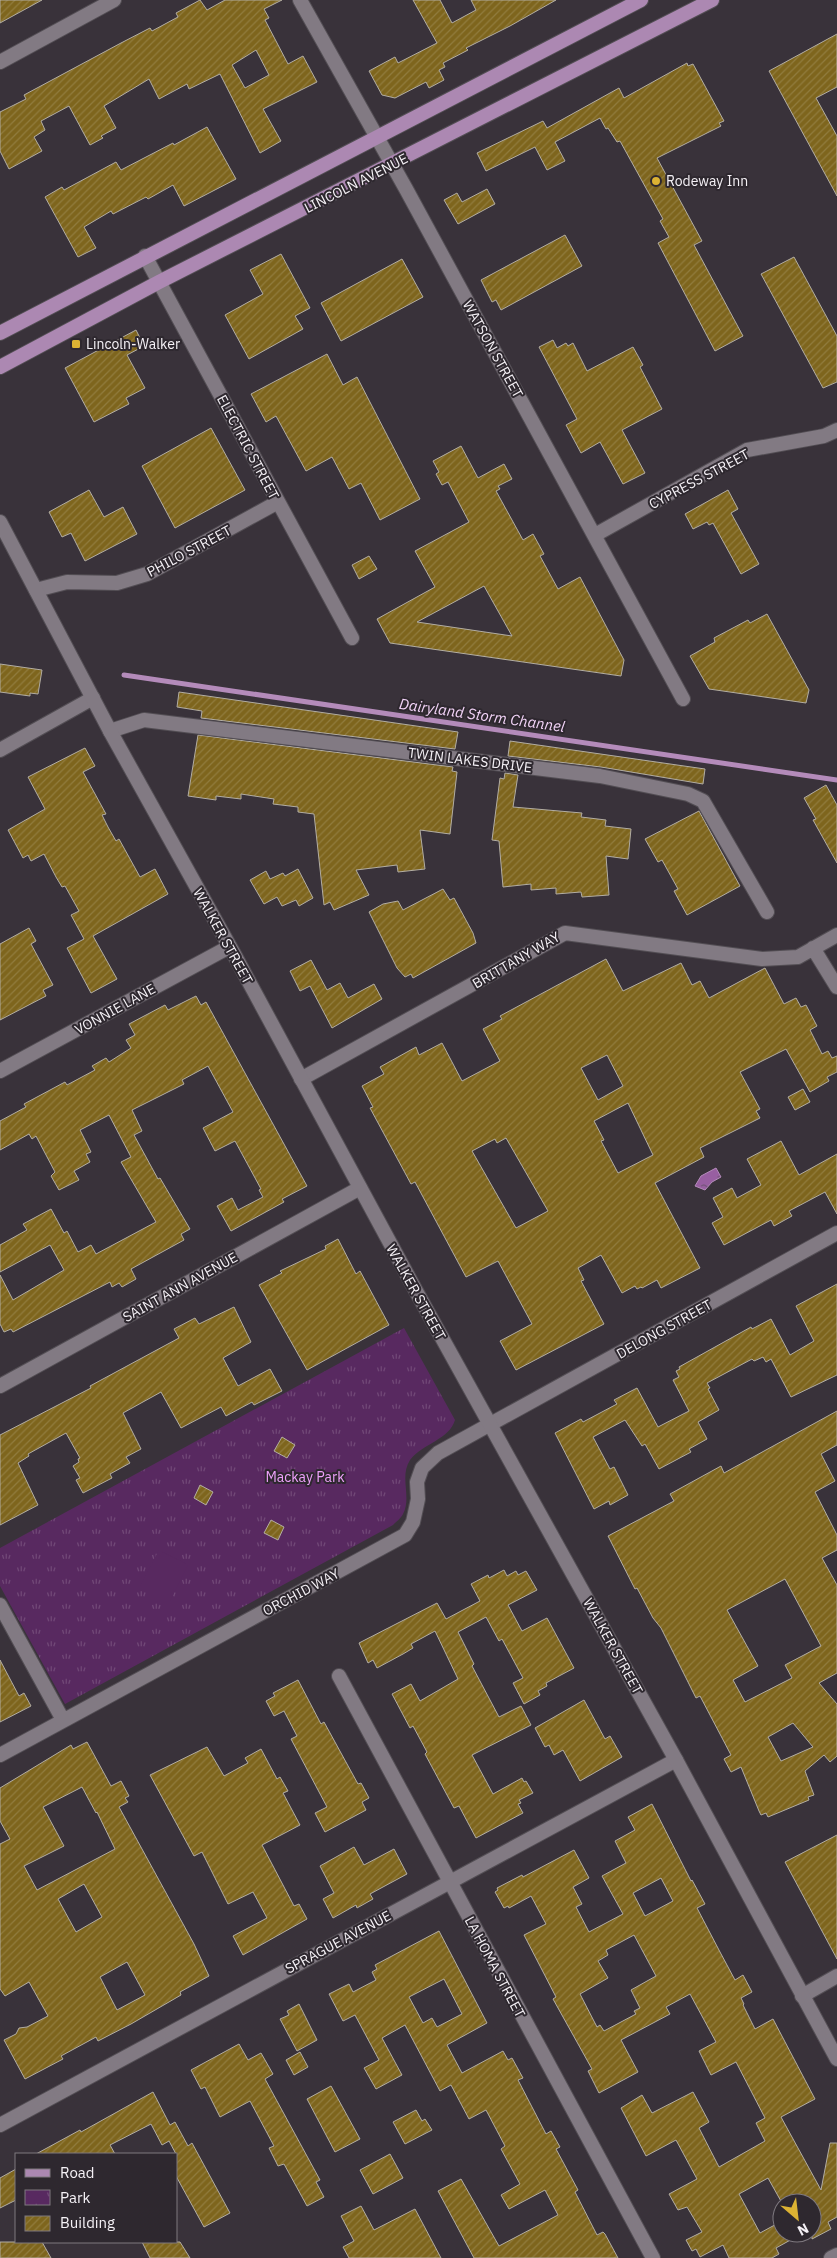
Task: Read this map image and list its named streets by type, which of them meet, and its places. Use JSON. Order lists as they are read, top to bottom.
{
  "streets": {
    "main road": ["LINCOLN AVENUE"],
    "street": [
      "WATSON STREET",
      "ELECTRIC STREET",
      "CYPRESS STREET",
      "PHILO STREET",
      "TWIN LAKES DRIVE",
      "WALKER STREET",
      "BRITTANY WAY",
      "VONNIE LANE",
      "SAINT ANN AVENUE",
      "DELONG STREET",
      "ORCHID WAY",
      "SPRAGUE AVENUE",
      "LA HOMA STREET"
    ]
  },
  "crossings": [
    ["LINCOLN AVENUE", "WATSON STREET"],
    ["LINCOLN AVENUE", "ELECTRIC STREET"],
    ["WATSON STREET", "CYPRESS STREET"],
    ["ELECTRIC STREET", "PHILO STREET"],
    ["PHILO STREET", "WALKER STREET"],
    ["TWIN LAKES DRIVE", "WALKER STREET"],
    ["WALKER STREET", "BRITTANY WAY"],
    ["WALKER STREET", "VONNIE LANE"],
    ["WALKER STREET", "SAINT ANN AVENUE"],
    ["WALKER STREET", "DELONG STREET"],
    ["WALKER STREET", "ORCHID WAY"],
    ["WALKER STREET", "SPRAGUE AVENUE"],
    ["DELONG STREET", "ORCHID WAY"],
    ["SPRAGUE AVENUE", "LA HOMA STREET"]
  ],
  "water": ["Dairyland Storm Channel"],
  "parks": ["Mackay Park"],
  "places": {
    "other": ["Rodeway Inn"],
    "transit": ["Lincoln-Walker"]
  },
  "legend": ["Road", "Park", "Building"],
  "north": "bottom right"
}
